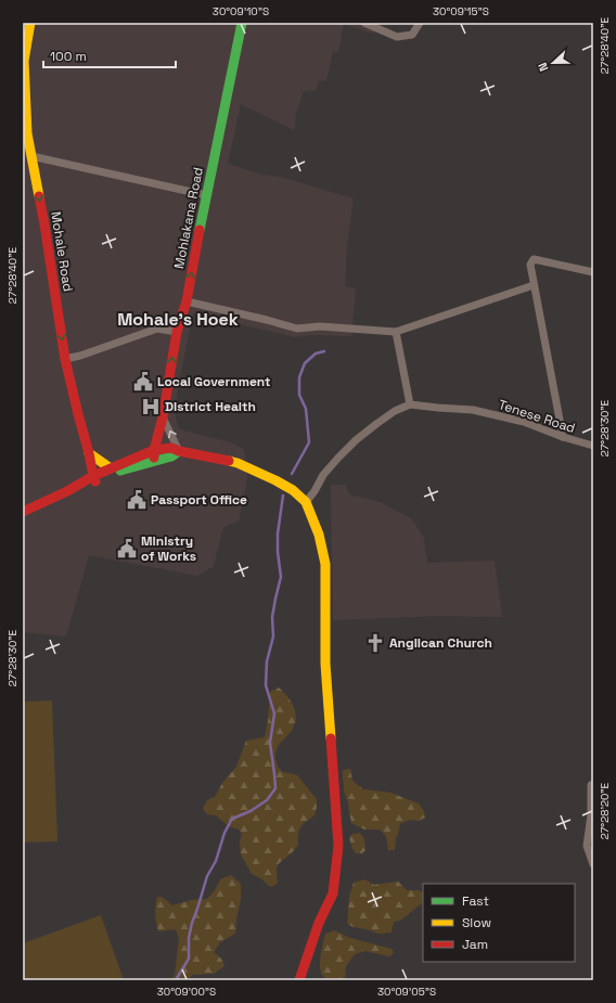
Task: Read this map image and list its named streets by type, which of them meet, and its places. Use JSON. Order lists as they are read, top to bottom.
{
  "streets": {
    "main road": ["Mohlakana Road", "Mohale Road"],
    "street": ["Tenese Road"]
  },
  "one_way": ["Mohlakana Road", "Mohale Road"],
  "districts": ["Mohale's Hoek"],
  "places": {
    "public building": ["Local Government", "Passport Office", "Ministry of Works"],
    "hospital": ["District Health"],
    "church": ["Anglican Church"]
  },
  "legend": ["Fast", "Slow", "Jam"],
  "scale_bar": "100 m",
  "north": "left",
  "coordinates": [
    "30°09'10\"S",
    "30°09'15\"S",
    "27°28'40\"E",
    "27°28'30\"E",
    "27°28'20\"E",
    "30°09'00\"S",
    "30°09'05\"S"
  ]
}
